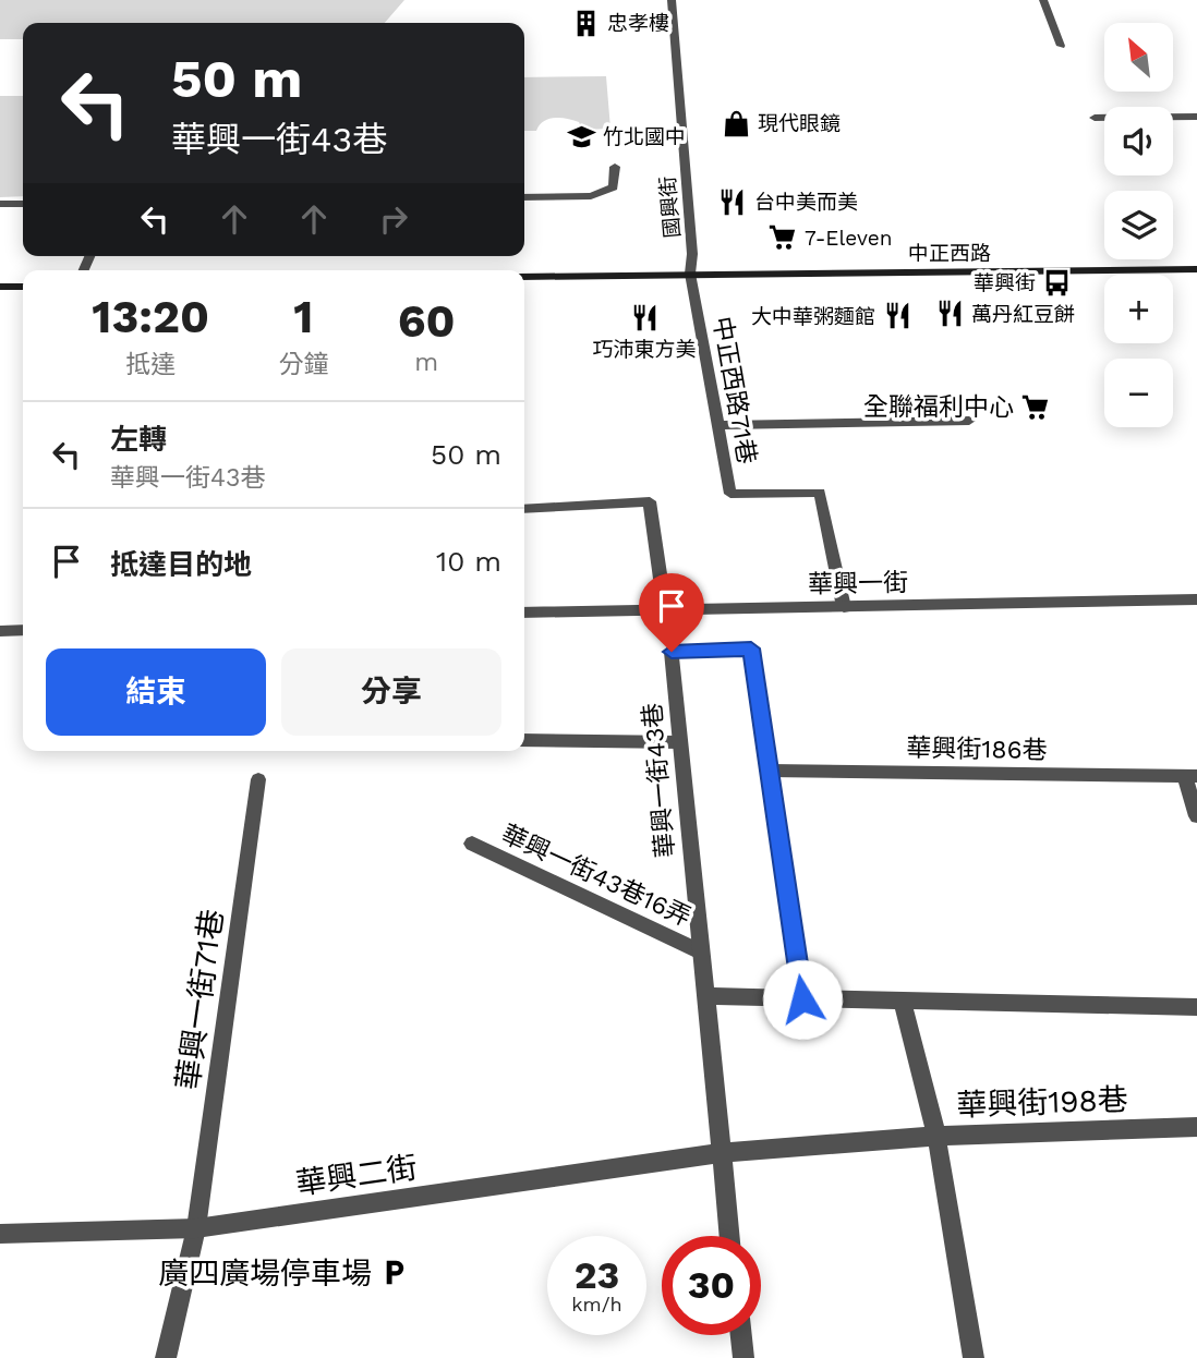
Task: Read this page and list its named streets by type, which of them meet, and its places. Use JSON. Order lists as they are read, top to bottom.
{
  "streets": {
    "main road": ["中正西路"],
    "street": [
      "國興街",
      "中正西路71巷",
      "華興一街",
      "華興街186巷",
      "華興一街43巷",
      "華興一街43巷16弄",
      "華興一街71巷",
      "華興街198巷",
      "華興二街"
    ]
  },
  "crossings": [
    ["國興街", "中正西路"],
    ["國興街", "中正西路71巷"],
    ["中正西路", "中正西路71巷"],
    ["中正西路71巷", "華興一街"],
    ["華興街186巷", "華興一街43巷"],
    ["華興一街43巷", "華興一街43巷16弄"],
    ["華興一街43巷", "華興二街"],
    ["華興一街71巷", "華興二街"],
    ["華興街198巷", "華興二街"]
  ],
  "places": {
    "building": ["忠孝樓"],
    "shop": ["現代眼鏡"],
    "school or university": ["竹北國中"],
    "restaurant": [
      "台中美而美",
      "萬丹紅豆餅",
      "大中華粥麵館",
      "巧沛東方美"
    ],
    "supermarket": ["7-Eleven", "全聯福利中心"],
    "bus stop": ["華興街"],
    "parking": ["廣四廣場停車場"]
  },
  "north": "top left",
  "page": {
    "map_buttons": ["+", "−"],
    "turn": ["50 m", "華興一街43巷"],
    "eta": [
      "13:20",
      "抵達",
      "1",
      "分鐘",
      "60",
      "m"
    ],
    "list": [
      {
        "name": "左轉",
        "note": "華興一街43巷",
        "value": "50 m"
      },
      {
        "name": "抵達目的地",
        "value": "10 m"
      }
    ],
    "buttons": ["結束", "分享"],
    "speed": "23 km/h",
    "limit": "30"
  }
}
